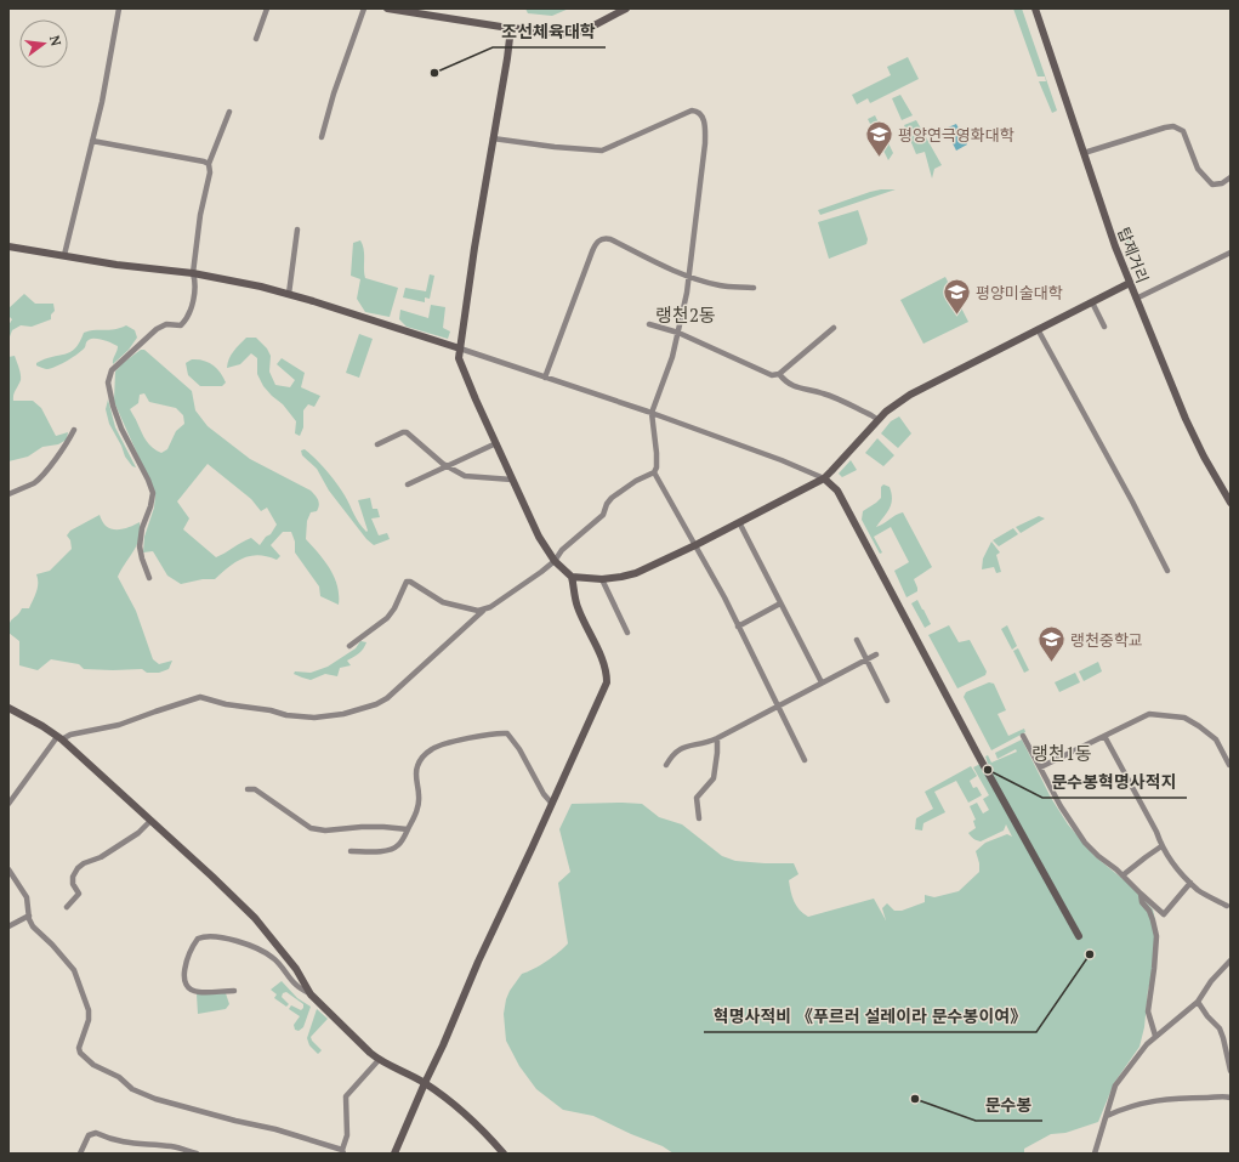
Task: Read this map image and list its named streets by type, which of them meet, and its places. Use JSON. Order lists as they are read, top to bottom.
{
  "streets": {
    "street": ["탑제거리"]
  },
  "districts": ["랭천2동", "랭천1동"],
  "places": {
    "other": [
      "조선체육대학",
      "문수봉혁명사적지",
      "혁명사적비 《푸르러 설레이라 문수봉이여》",
      "문수봉"
    ],
    "school or university": ["평양연극영화대학", "평양미술대학", "랭천중학교"]
  },
  "north": "right"
}
